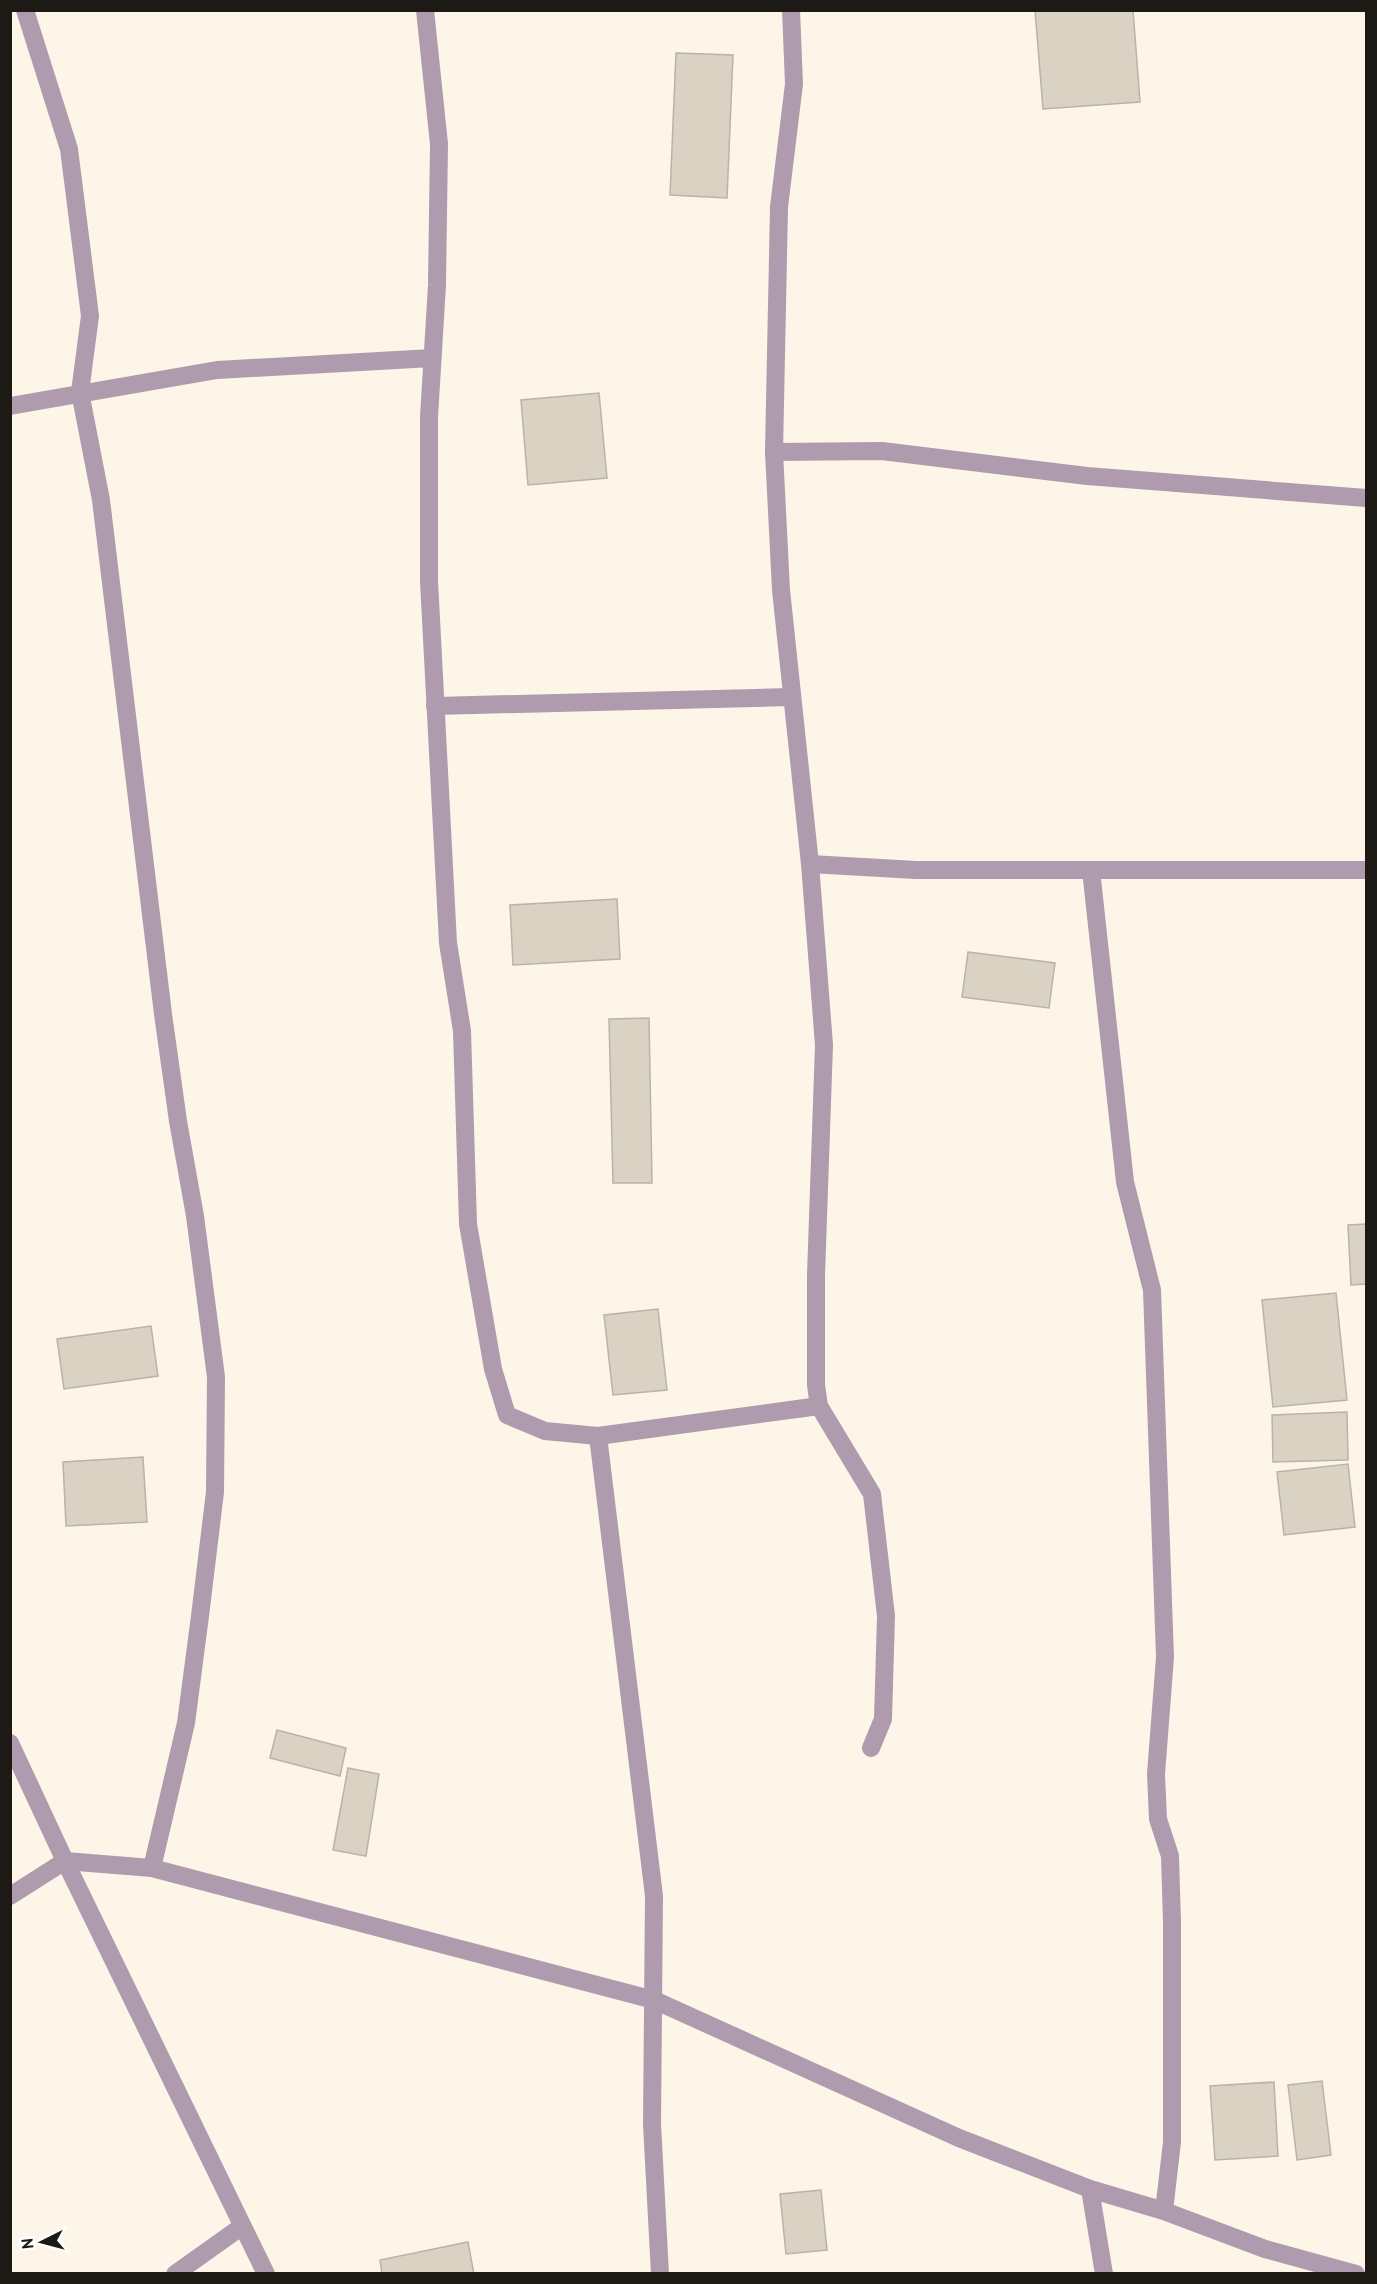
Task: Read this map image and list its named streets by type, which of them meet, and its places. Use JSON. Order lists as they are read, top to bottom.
{
  "north": "left"
}
